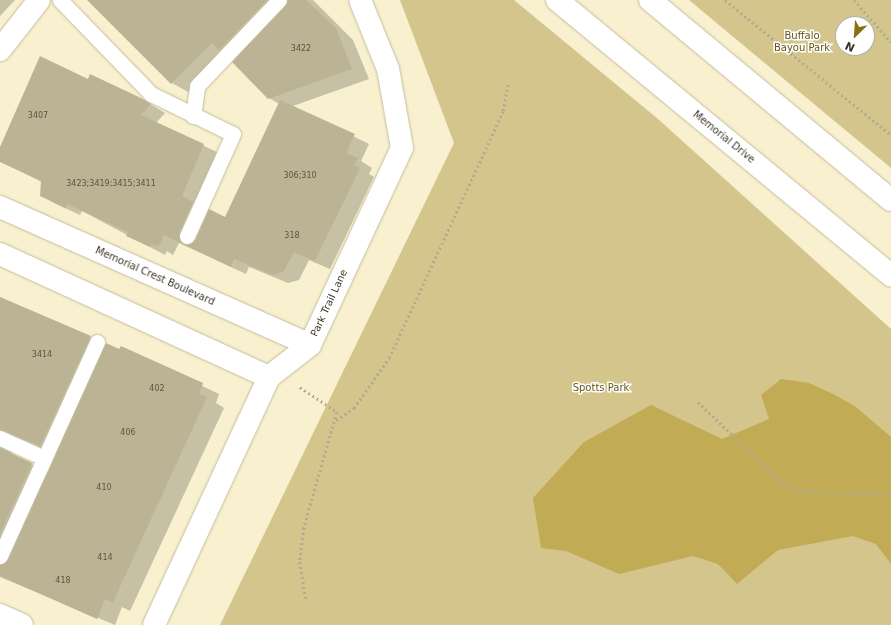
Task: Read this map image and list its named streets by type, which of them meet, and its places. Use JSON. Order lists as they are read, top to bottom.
{
  "streets": {
    "street": ["Memorial Drive", "Memorial Crest Boulevard", "Park Trail Lane"]
  },
  "crossings": [
    ["Memorial Crest Boulevard", "Park Trail Lane"]
  ],
  "parks": ["Buffalo Bayou Park", "Spotts Park"],
  "house_numbers": [
    "3422",
    "3407",
    "306;310",
    "3423;3419;3415;3411",
    "318",
    "3414",
    "402",
    "406",
    "410",
    "414",
    "418"
  ],
  "north": "bottom left"
}
